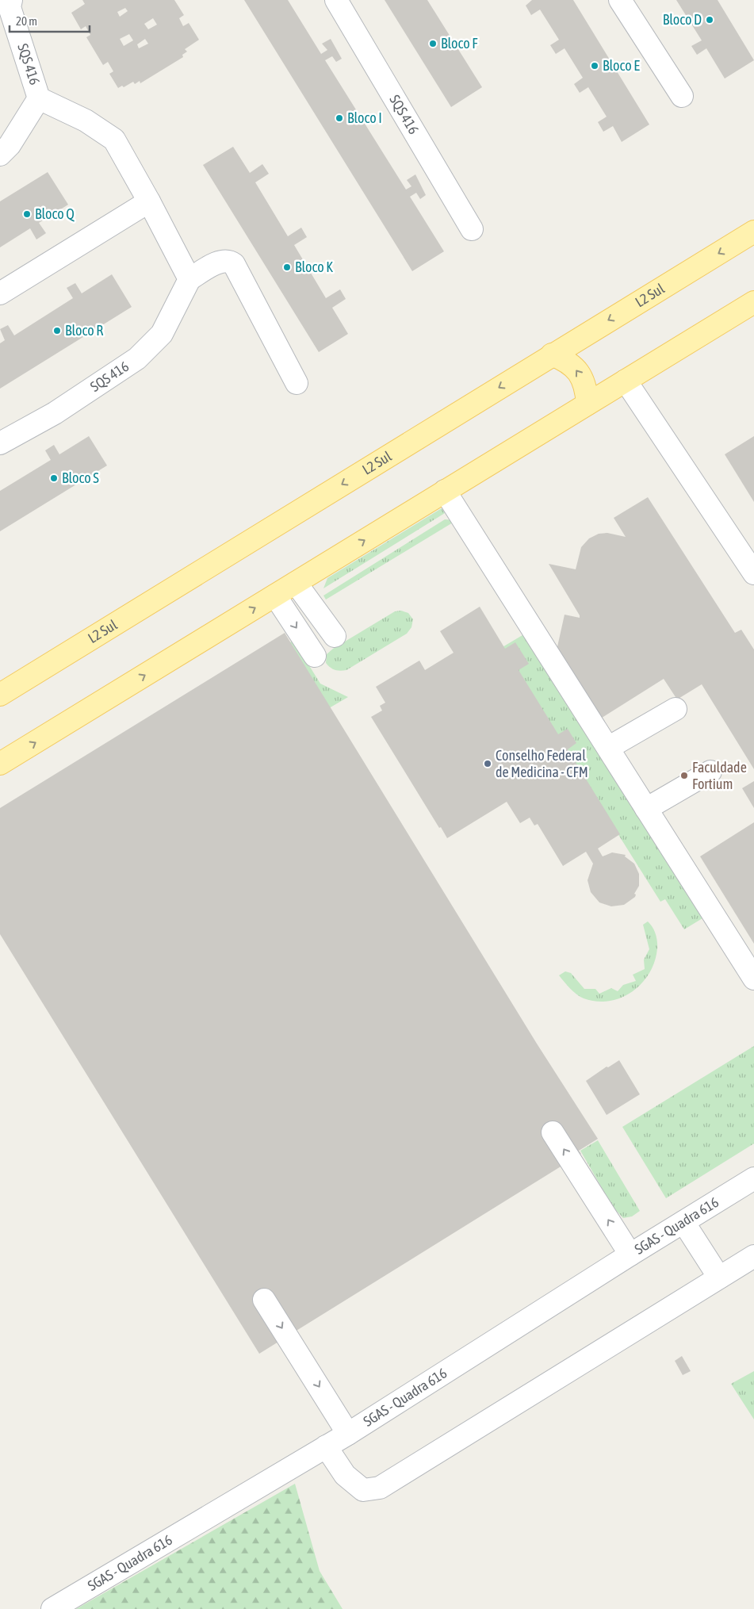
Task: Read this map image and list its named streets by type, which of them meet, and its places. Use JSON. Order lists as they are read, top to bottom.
{
  "streets": {
    "main road": ["L2 Sul"],
    "street": ["SQS 416", "SGAS - Quadra 616"]
  },
  "places": [
    "Bloco D",
    "Bloco F",
    "Bloco E",
    "Bloco I",
    "Bloco Q",
    "Bloco K",
    "Bloco R",
    "Bloco S",
    "Conselho Federal de Medicina - CFM",
    "Faculdade Fortium"
  ],
  "scale_bar": "20 m"
}
